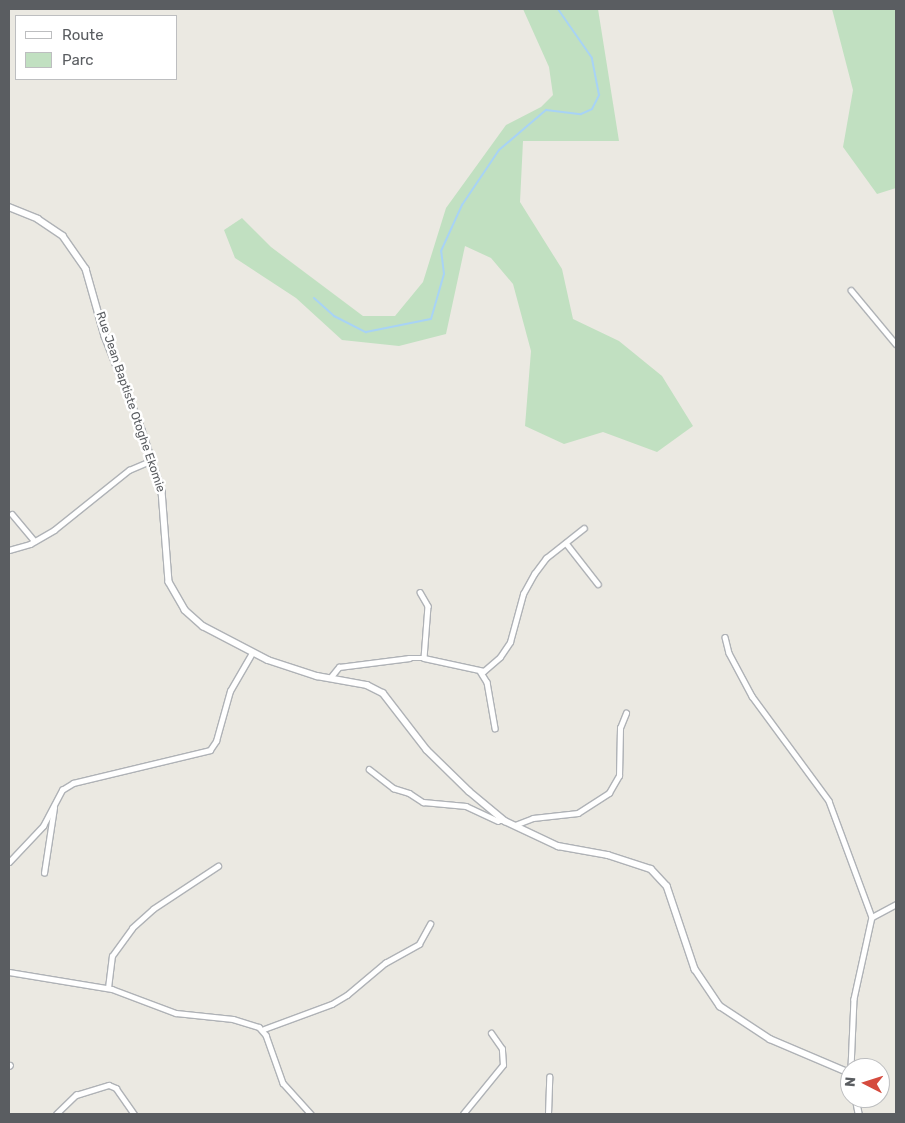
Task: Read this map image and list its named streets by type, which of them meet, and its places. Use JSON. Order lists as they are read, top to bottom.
{
  "streets": {
    "street": ["Rue Jean Baptiste Otoghe Ekomie"]
  },
  "legend": ["Route", "Parc"],
  "north": "left"
}
